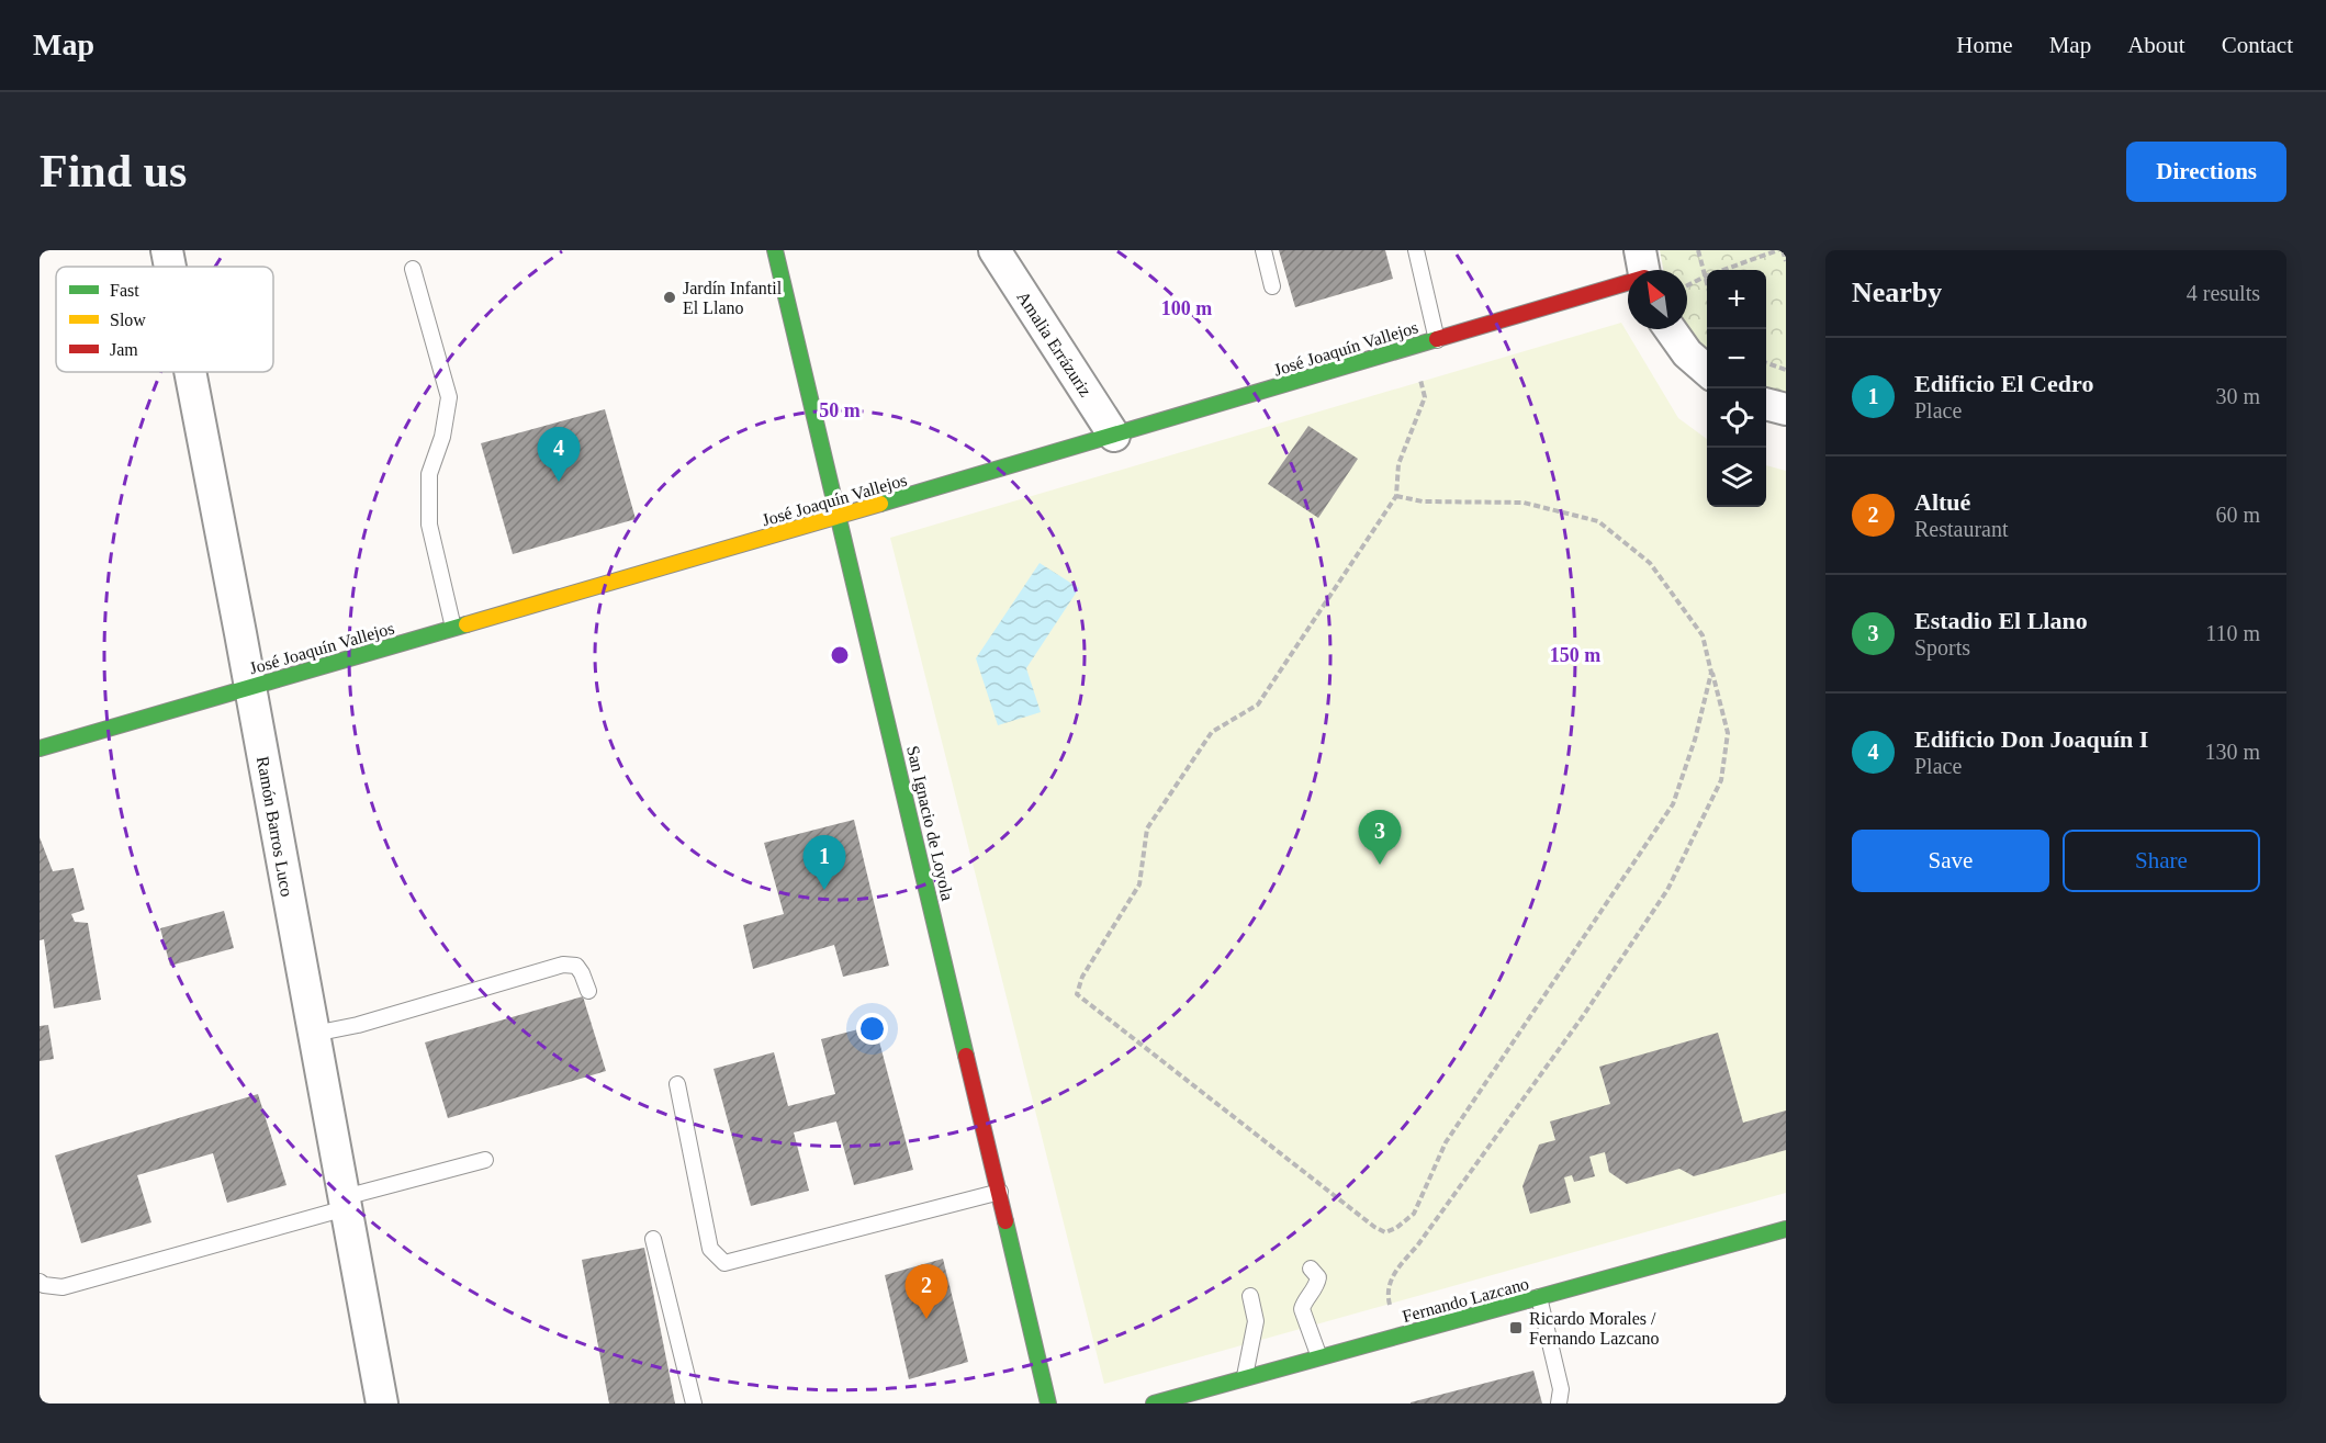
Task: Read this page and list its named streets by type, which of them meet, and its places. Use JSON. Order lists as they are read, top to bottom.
{
  "streets": {
    "street": [
      "Amalia Errázuriz",
      "José Joaquín Vallejos",
      "San Ignacio de Loyola",
      "Ramón Barros Luco",
      "Fernando Lazcano"
    ]
  },
  "crossings": [
    ["Amalia Errázuriz", "José Joaquín Vallejos"],
    ["José Joaquín Vallejos", "San Ignacio de Loyola"],
    ["José Joaquín Vallejos", "Ramón Barros Luco"]
  ],
  "places": {
    "other": ["Jardín Infantil El Llano"],
    "transit": ["Ricardo Morales / Fernando Lazcano"]
  },
  "legend": ["Fast", "Slow", "Jam"],
  "north": "top left",
  "page": {
    "header": "Map",
    "nav": [
      "Home",
      "Map",
      "About",
      "Contact"
    ],
    "buttons": [
      "Directions",
      ["Save", "Share"]
    ],
    "title": "Find us",
    "heading": ["Nearby", "4 results"],
    "map_buttons": ["+", "−"],
    "list": [
      {
        "mark": "1",
        "name": "Edificio El Cedro",
        "note": "Place",
        "value": "30 m"
      },
      {
        "mark": "2",
        "name": "Altué",
        "note": "Restaurant",
        "value": "60 m"
      },
      {
        "mark": "3",
        "name": "Estadio El Llano",
        "note": "Sports",
        "value": "110 m"
      },
      {
        "mark": "4",
        "name": "Edificio Don Joaquín I",
        "note": "Place",
        "value": "130 m"
      }
    ],
    "pins": [
      "4",
      "3",
      "1",
      "2"
    ]
  },
  "rings": ["100 m", "50 m", "150 m"]
}
